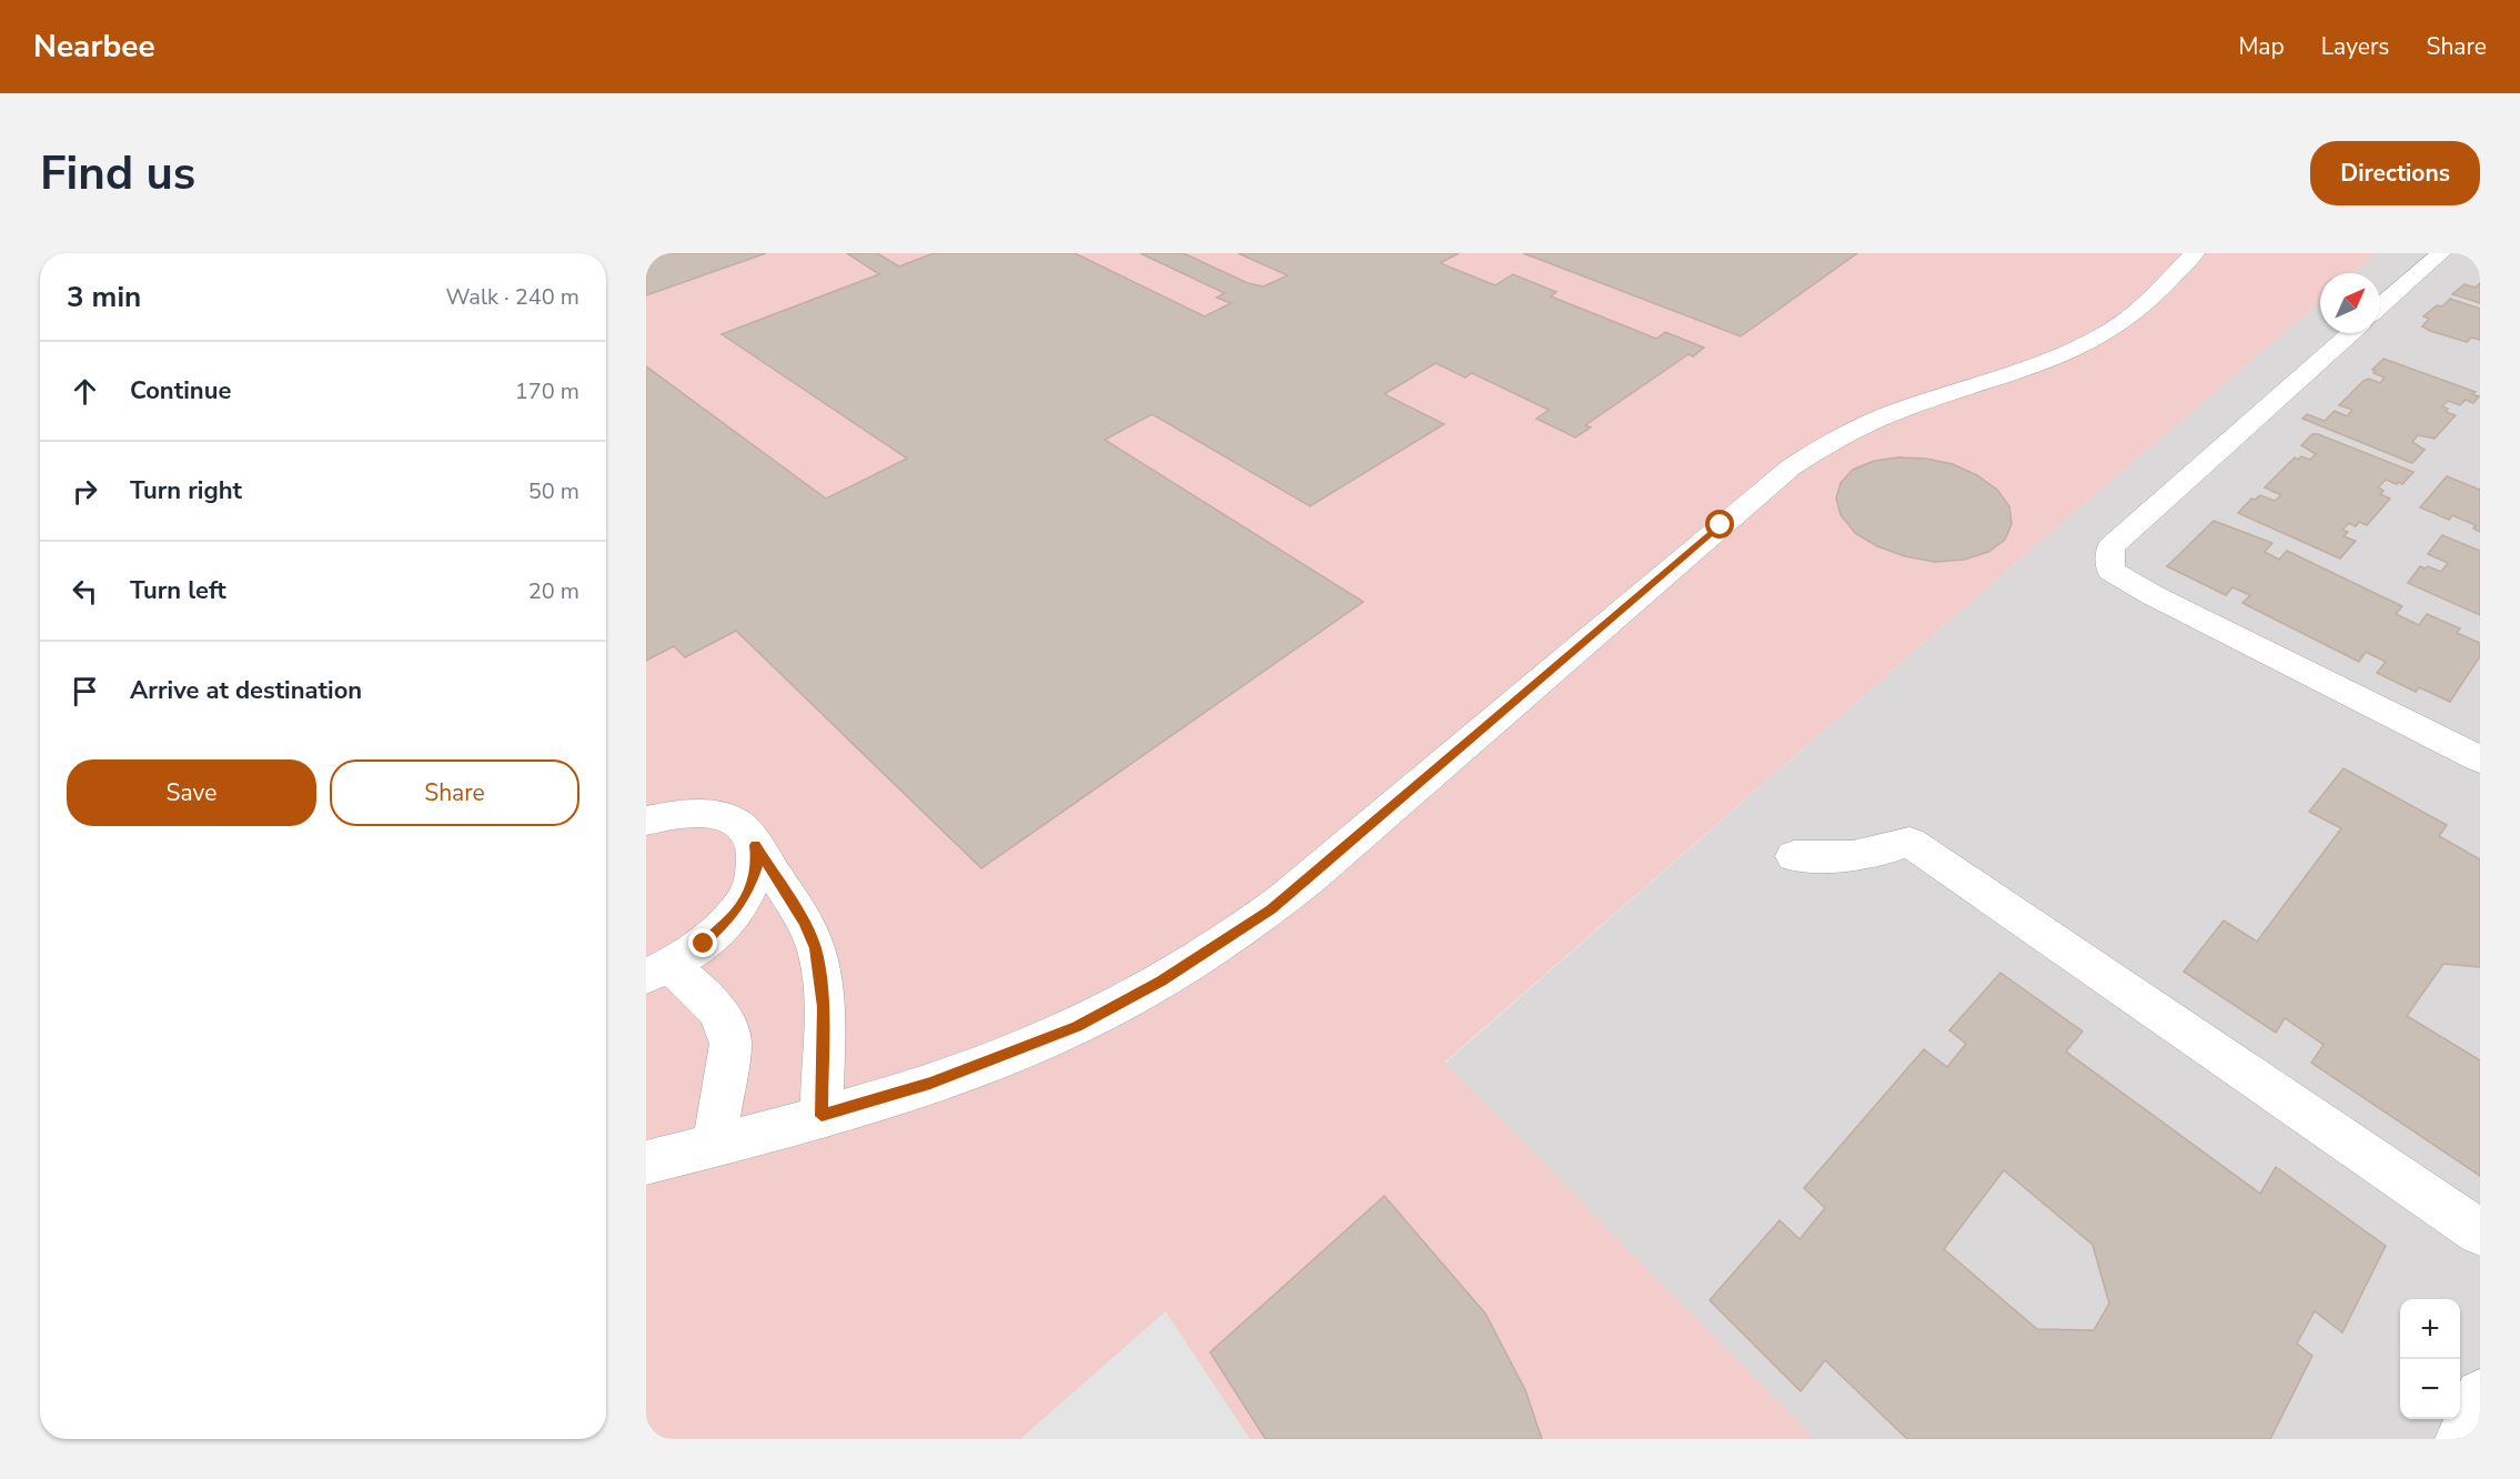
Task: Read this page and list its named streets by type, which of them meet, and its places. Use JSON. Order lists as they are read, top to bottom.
{
  "north": "top right",
  "page": {
    "header": "Nearbee",
    "nav": ["Map", "Layers", "Share"],
    "buttons": [
      "Directions",
      ["Save", "Share"]
    ],
    "title": "Find us",
    "heading": ["3 min", "Walk · 240 m"],
    "list": [
      ["Continue", "170 m"],
      ["Turn right", "50 m"],
      ["Turn left", "20 m"],
      "Arrive at destination"
    ],
    "map_buttons": ["+", "−"]
  }
}
